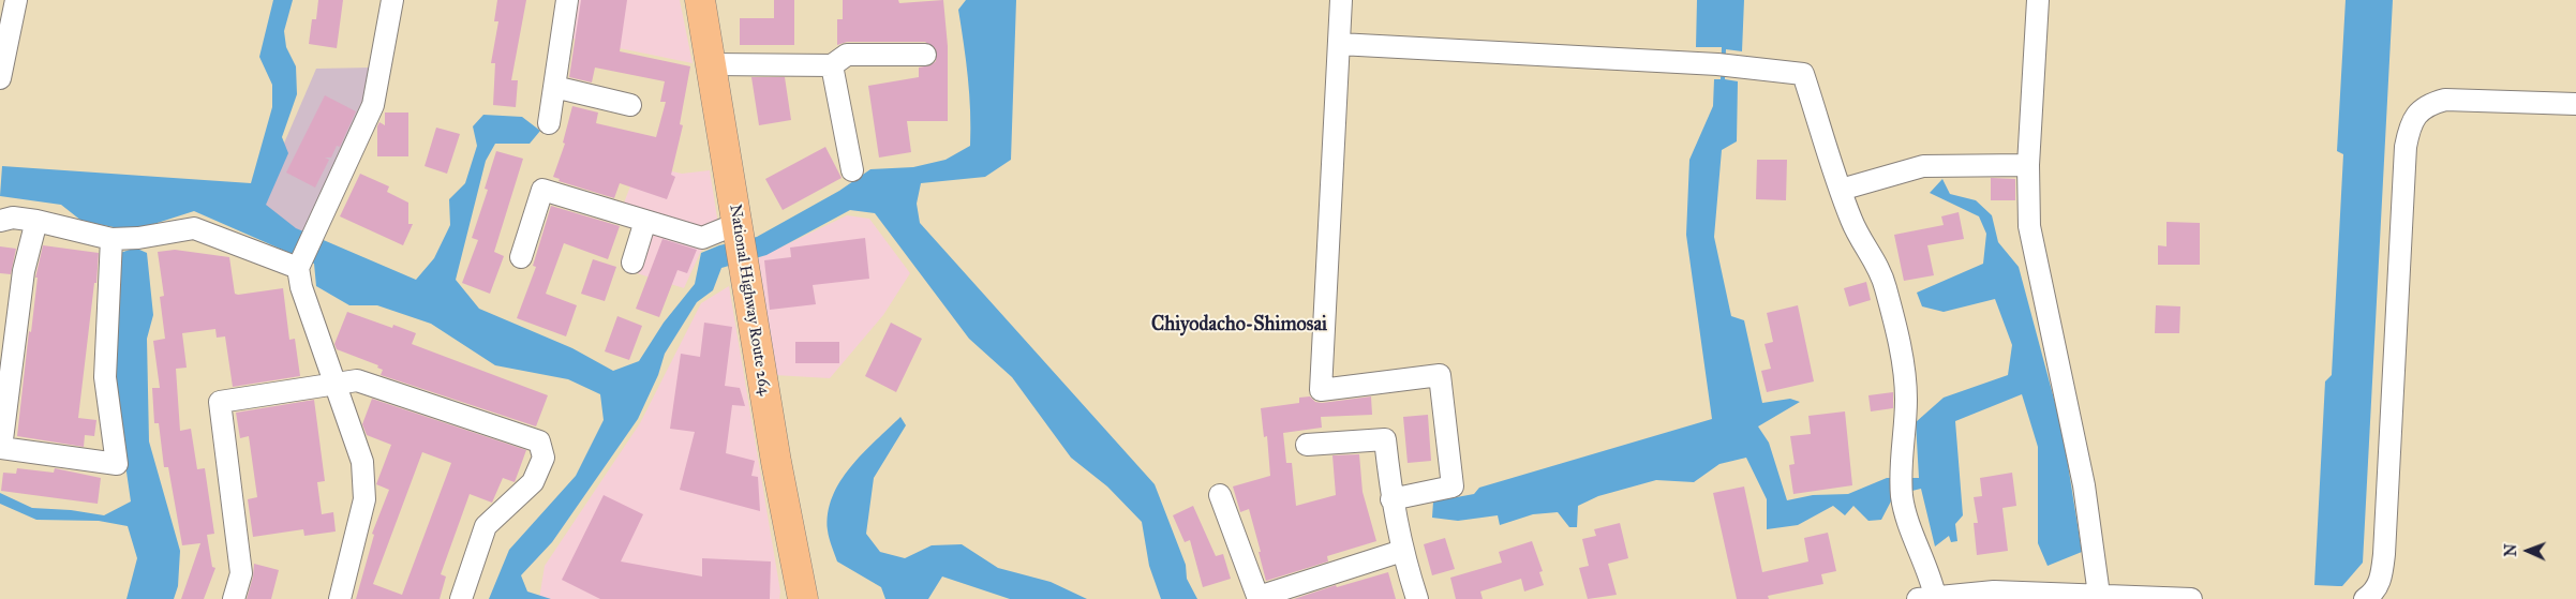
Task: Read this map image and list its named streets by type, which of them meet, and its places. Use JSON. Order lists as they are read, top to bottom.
{
  "streets": {
    "highway": ["National Highway Route 264"]
  },
  "districts": ["Chiyodacho-Shimosai"],
  "north": "left"
}
